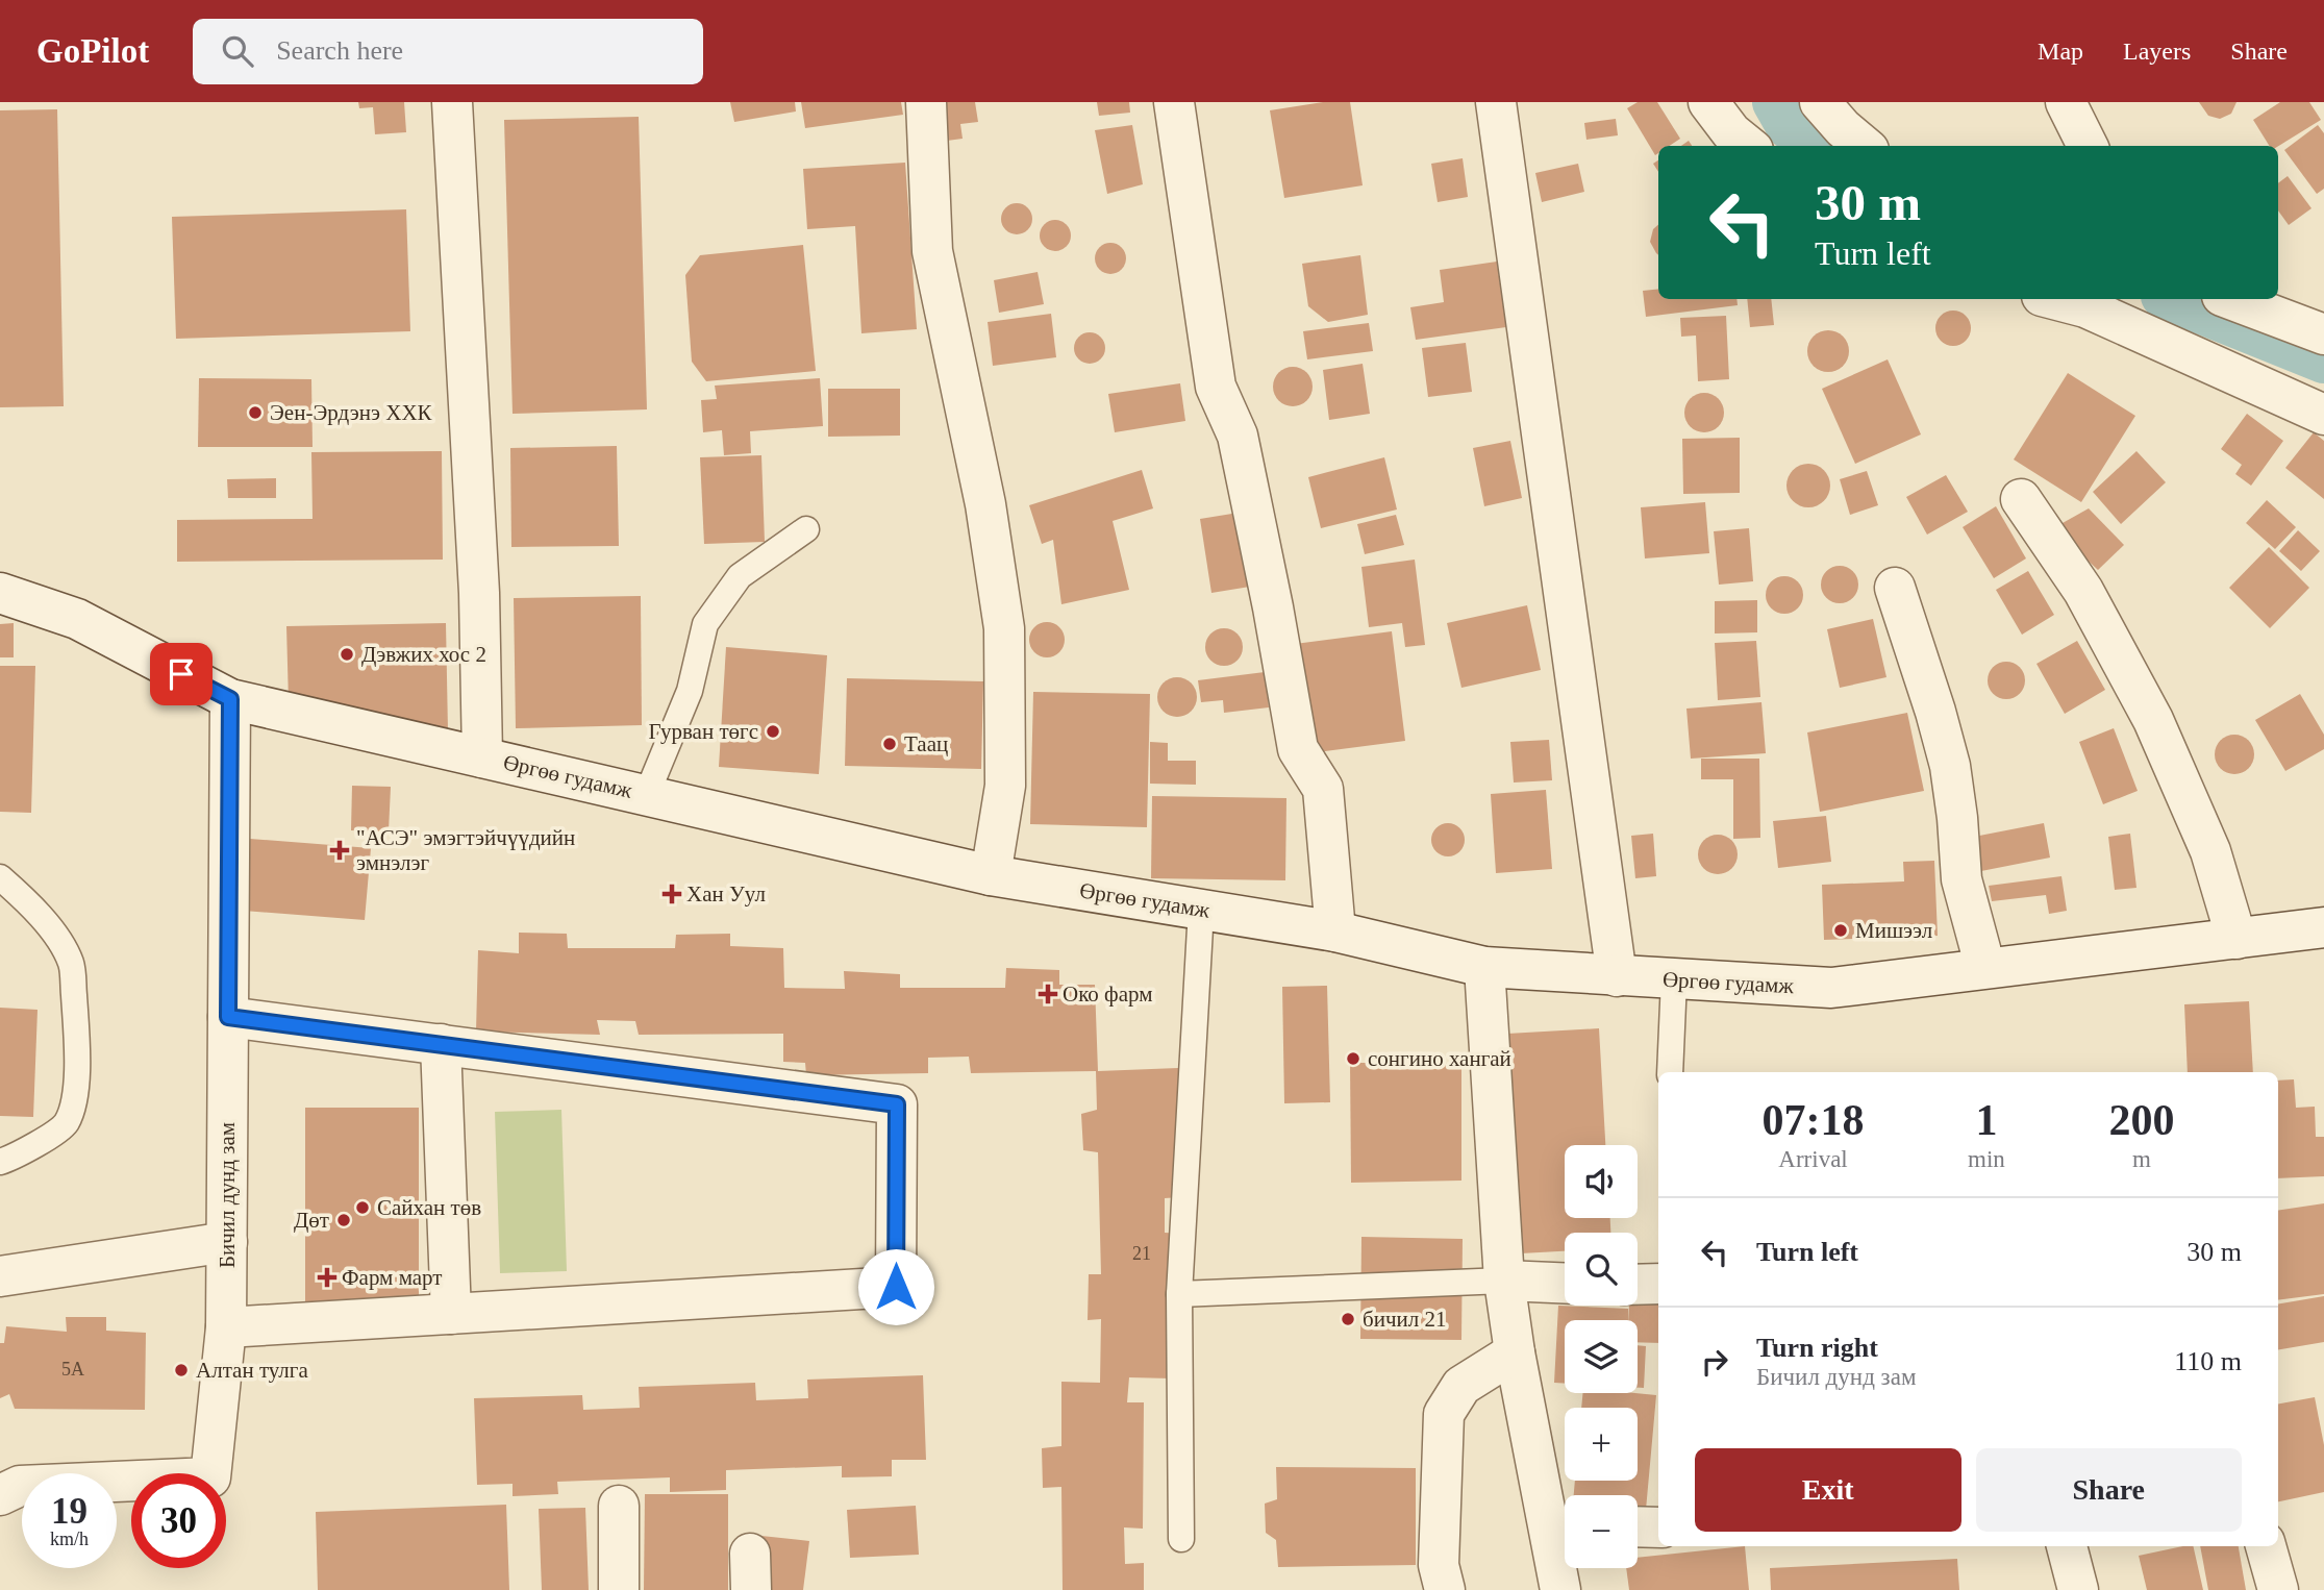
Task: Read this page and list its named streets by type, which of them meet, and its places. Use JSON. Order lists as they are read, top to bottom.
{
  "streets": {
    "street": ["Өргөө гудамж", "Бичил дунд зам"]
  },
  "crossings": [
    ["Өргөө гудамж", "Бичил дунд зам"]
  ],
  "places": {
    "other": [
      "Эен-Эрдэнэ ХХК",
      "Дэвжих хос 2",
      "Гурван төгс",
      "Таац",
      "Мишээл",
      "сонгино хангай",
      "Сайхан төв",
      "Дөт",
      "бичил 21",
      "Алтан тулга"
    ],
    "health": [
      "\"АСЭ\" эмэгтэйчүүдийн эмнэлэг",
      "Хан Уул",
      "Око фарм",
      "Фарм март"
    ]
  },
  "house_numbers": ["21", "5A"],
  "page": {
    "header": "GoPilot",
    "search": "Search here",
    "nav": ["Map", "Layers", "Share"],
    "turn": ["30 m", "Turn left"],
    "eta": [
      "07:18",
      "Arrival",
      "1",
      "min",
      "200",
      "m"
    ],
    "map_buttons": ["+", "−"],
    "list": [
      {
        "name": "Turn left",
        "value": "30 m"
      },
      {
        "name": "Turn right",
        "note": "Бичил дунд зам",
        "value": "110 m"
      }
    ],
    "buttons": ["Exit", "Share"],
    "speed": "19 km/h",
    "limit": "30"
  }
}
